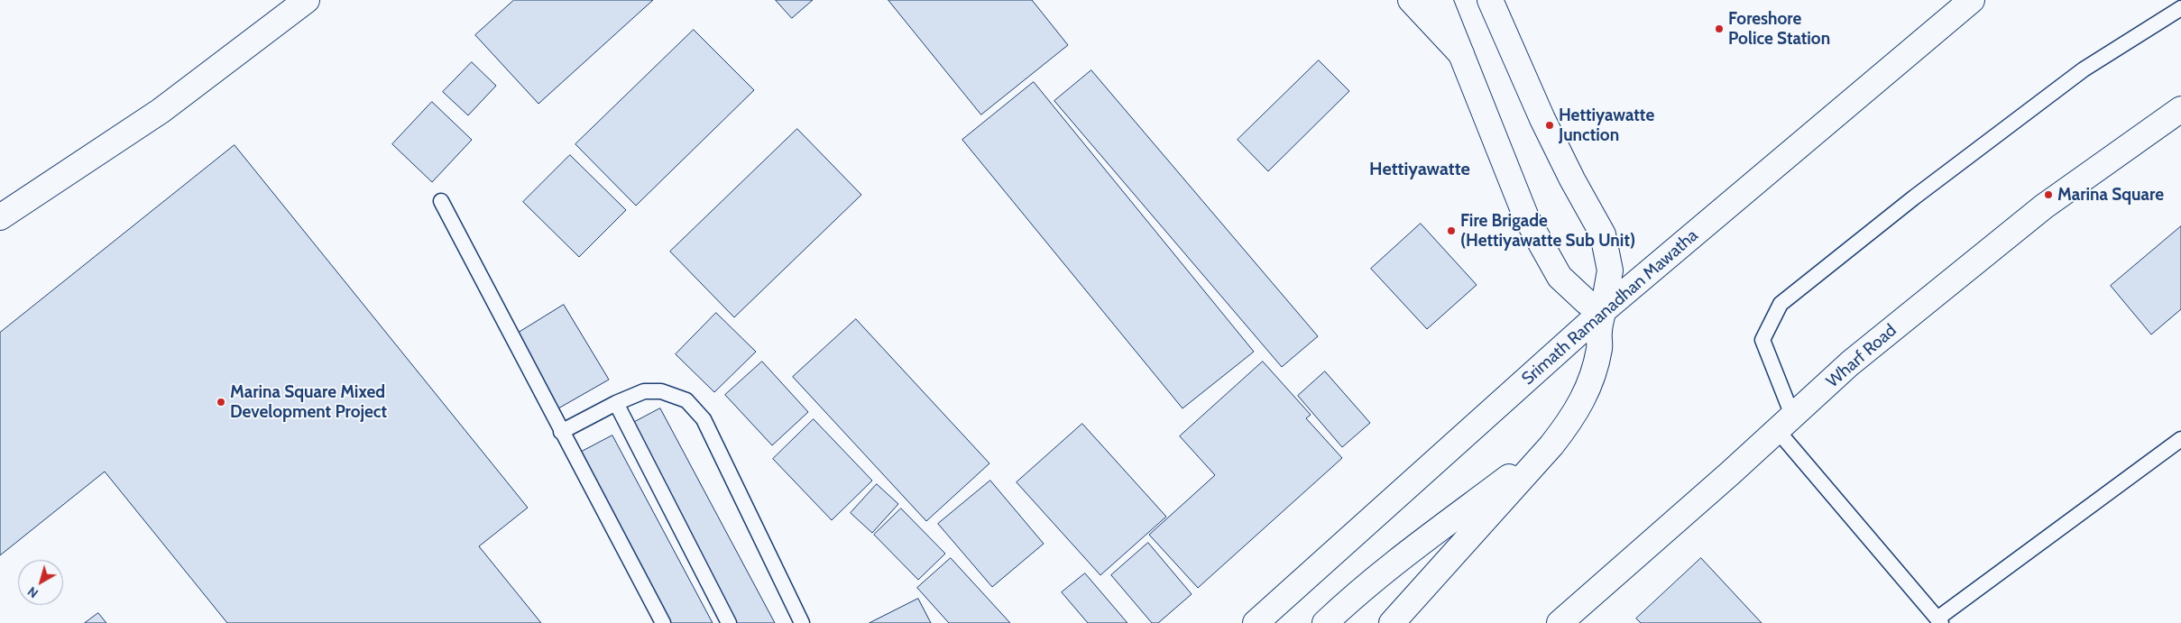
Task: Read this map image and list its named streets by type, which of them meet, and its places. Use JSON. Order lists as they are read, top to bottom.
{
  "streets": {
    "main road": ["Srimath Ramanadhan Mawatha", "Wharf Road"]
  },
  "districts": ["Hettiyawatte"],
  "places": [
    "Foreshore Police Station",
    "Hettiyawatte Junction",
    "Marina Square",
    "Fire Brigade (Hettiyawatte Sub Unit)",
    "Marina Square Mixed Development Project"
  ],
  "north": "bottom left"
}
